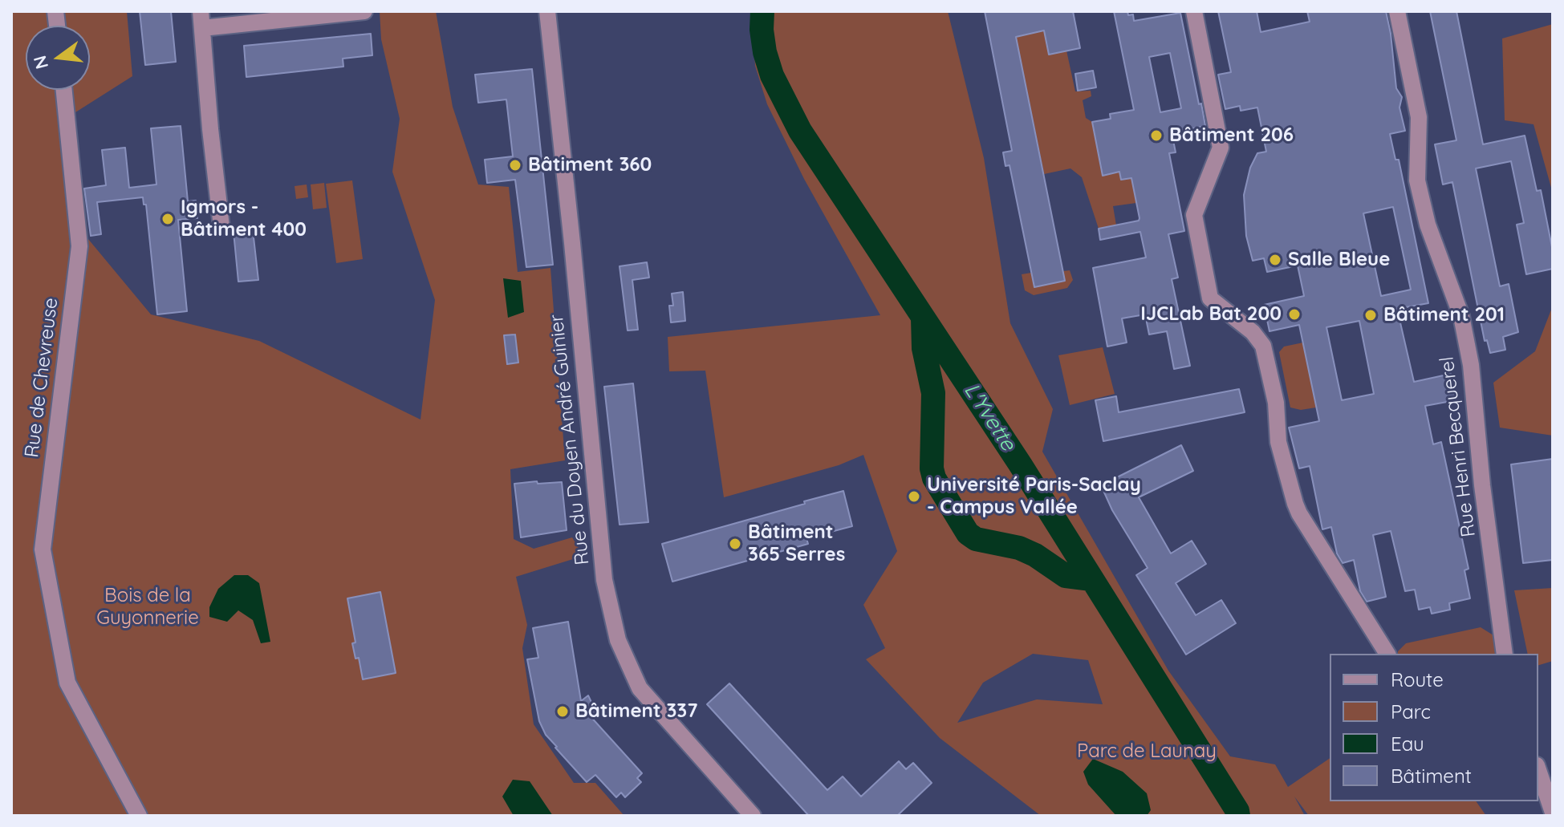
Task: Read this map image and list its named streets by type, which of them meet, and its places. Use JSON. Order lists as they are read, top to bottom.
{
  "streets": {
    "street": ["Rue de Chevreuse", "Rue du Doyen André Guinier", "Rue Henri Becquerel"]
  },
  "water": ["L'Yvette"],
  "parks": ["Bois de la Guyonnerie", "Parc de Launay"],
  "places": [
    "Bâtiment 206",
    "Bâtiment 360",
    "Igmors - Bâtiment 400",
    "Salle Bleue",
    "IJCLab Bat 200",
    "Bâtiment 201",
    "Université Paris-Saclay - Campus Vallée",
    "Bâtiment 365 Serres",
    "Bâtiment 337"
  ],
  "legend": [
    "Route",
    "Parc",
    "Eau",
    "Bâtiment"
  ],
  "north": "left"
}
